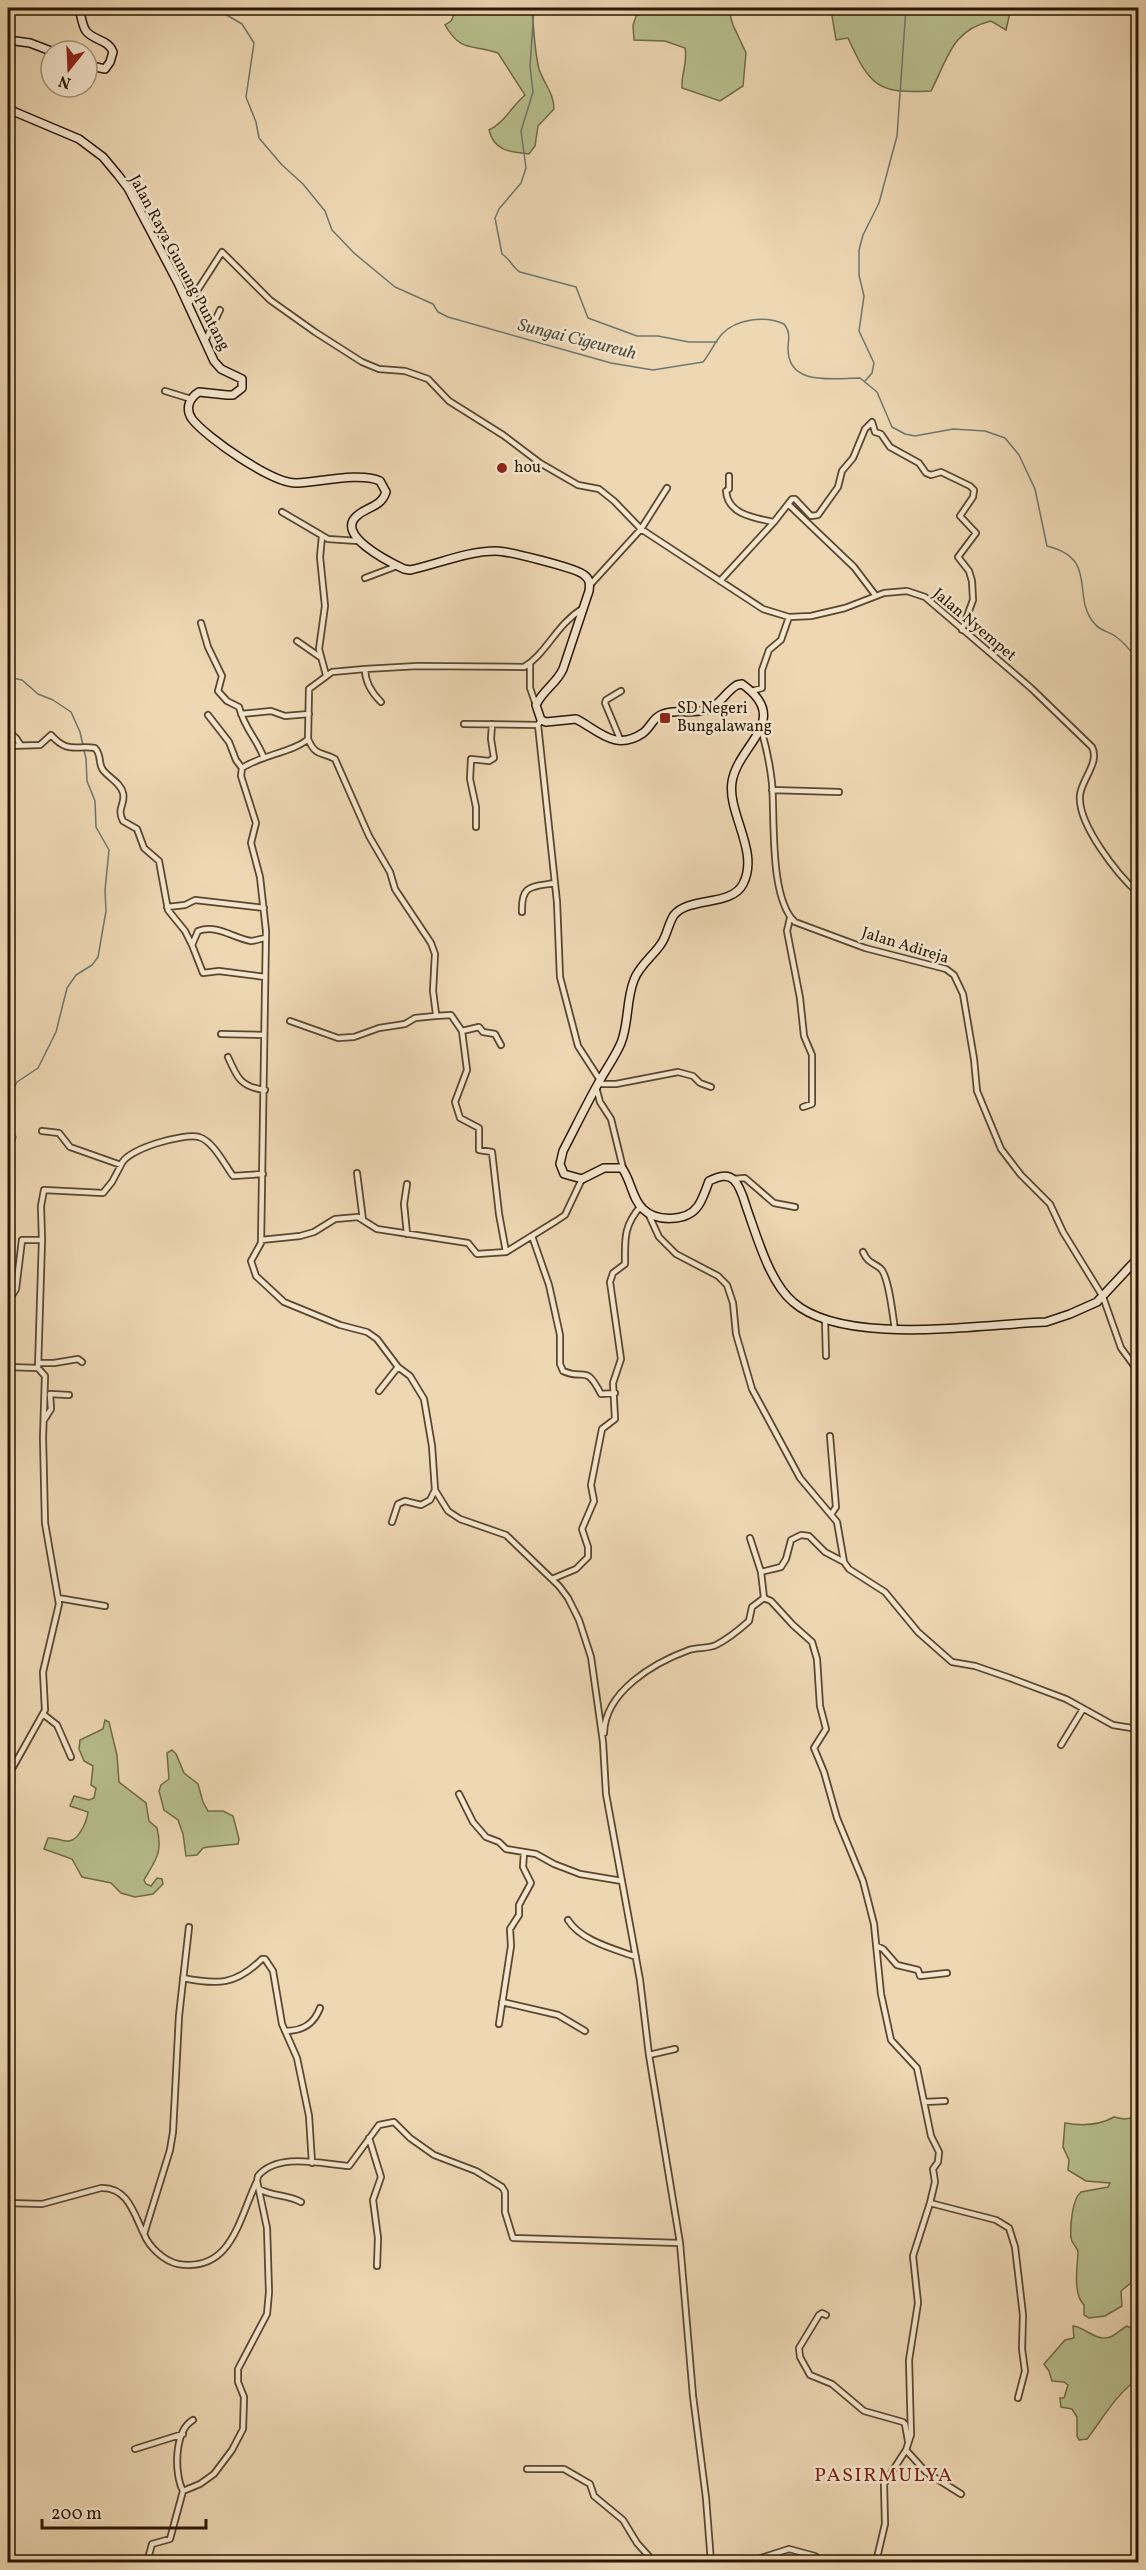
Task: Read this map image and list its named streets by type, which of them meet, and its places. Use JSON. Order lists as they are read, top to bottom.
{
  "streets": {
    "street": ["Jalan Raya Gunung Puntang", "Jalan Nyempet", "Jalan Adireja"]
  },
  "crossings": [
    ["Jalan Raya Gunung Puntang", "Jalan Nyempet"]
  ],
  "districts": ["PASIRMULYA"],
  "water": ["Sungai Cigeureuh"],
  "places": {
    "other": ["hou"],
    "transit": ["SD Negeri Bungalawang"]
  },
  "scale_bar": "200 m",
  "north": "bottom"
}
